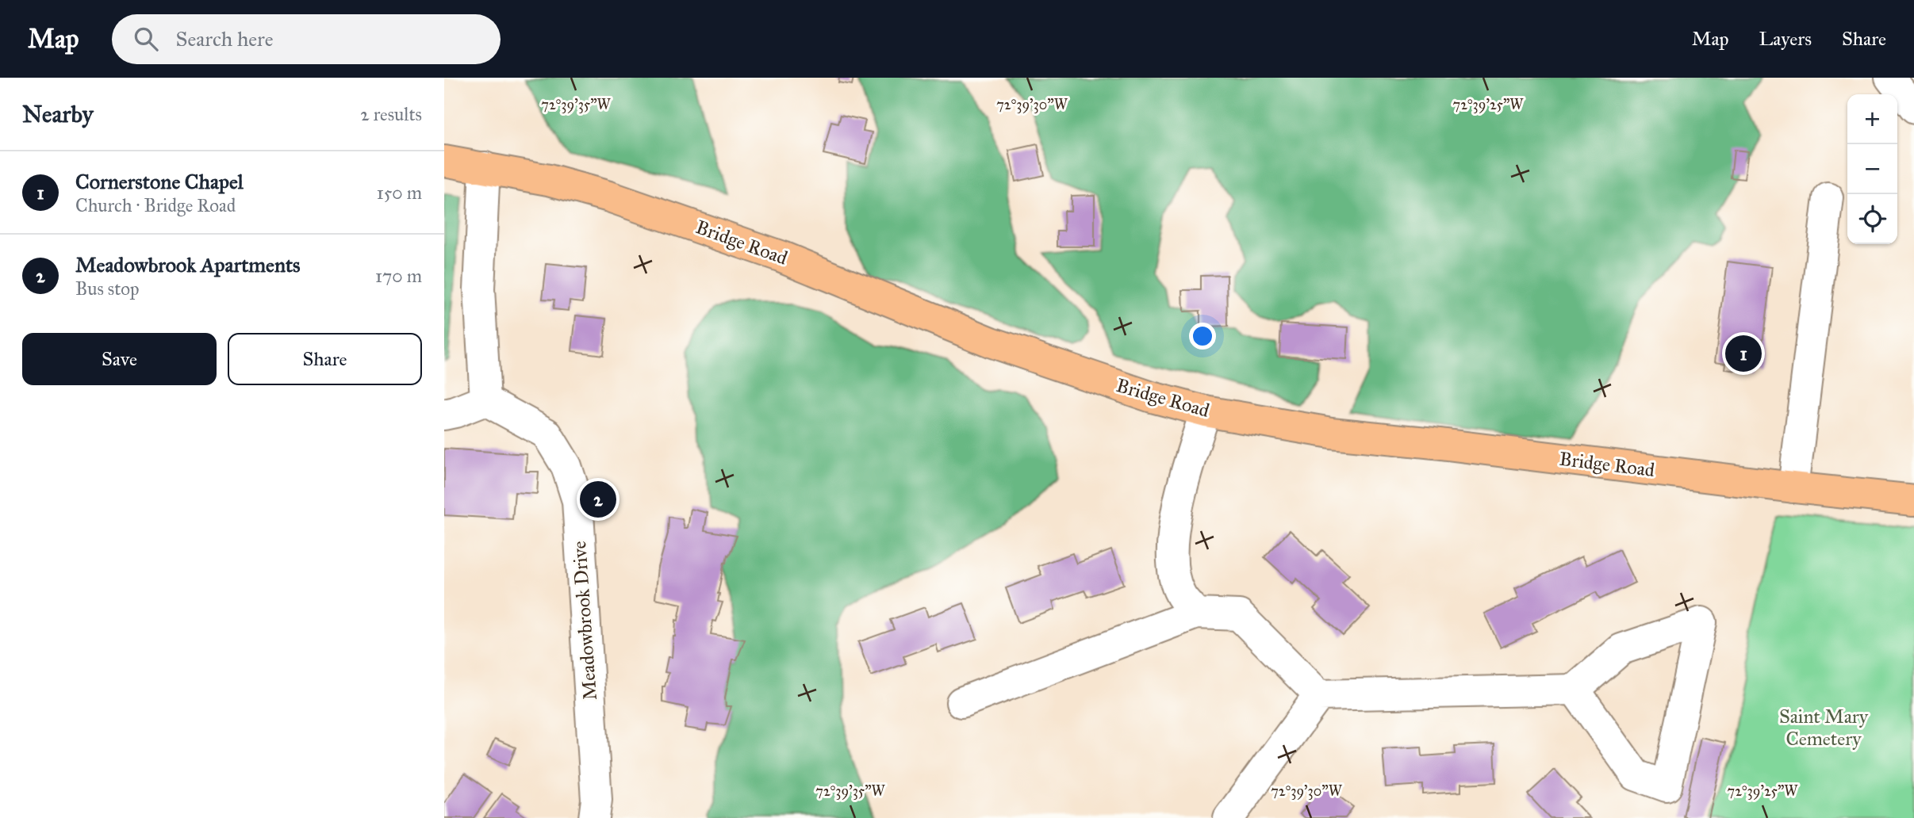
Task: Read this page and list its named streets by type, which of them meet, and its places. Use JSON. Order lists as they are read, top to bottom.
{
  "streets": {
    "main road": ["Bridge Road"],
    "lane": ["Meadowbrook Drive"]
  },
  "parks": ["Saint Mary Cemetery"],
  "page": {
    "header": "Map",
    "search": "Search here",
    "nav": ["Map", "Layers", "Share"],
    "heading": ["Nearby", "2 results"],
    "map_buttons": ["+", "−"],
    "list": [
      {
        "mark": "1",
        "name": "Cornerstone Chapel",
        "note": "Church · Bridge Road",
        "value": "150 m"
      },
      {
        "mark": "2",
        "name": "Meadowbrook Apartments",
        "note": "Bus stop",
        "value": "170 m"
      }
    ],
    "buttons": ["Save", "Share"],
    "pins": ["1", "2"]
  },
  "coordinates": ["72°39'35\"W", "72°39'30\"W", "72°39'25\"W"]
}
